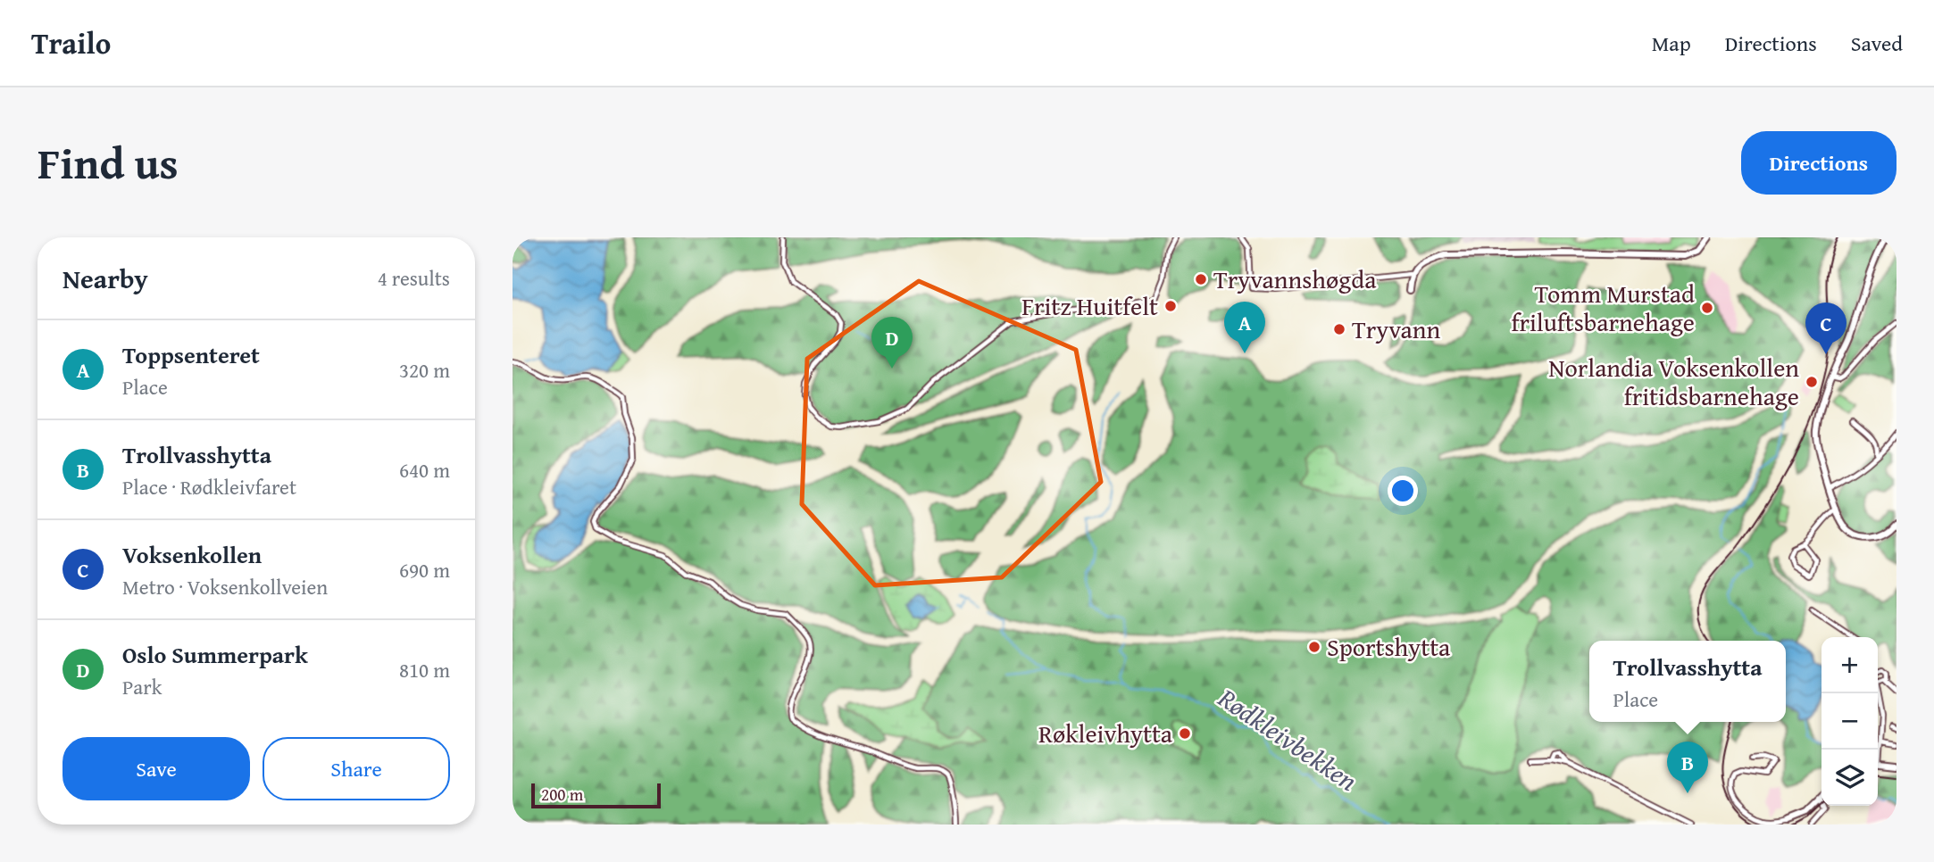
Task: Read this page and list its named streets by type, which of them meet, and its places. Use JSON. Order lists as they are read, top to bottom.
{
  "water": ["Rødkleivbekken"],
  "places": [
    "Tryvannshøgda",
    "Fritz Huitfelt",
    "Tomm Murstad friluftsbarnehage",
    "Tryvann",
    "Norlandia Voksenkollen fritidsbarnehage",
    "Sportshytta",
    "Røkleivhytta"
  ],
  "scale_bar": "200 m",
  "page": {
    "header": "Trailo",
    "nav": ["Map", "Directions", "Saved"],
    "title": "Find us",
    "buttons": [
      "Directions",
      ["Save", "Share"]
    ],
    "heading": ["Nearby", "4 results"],
    "pins": [
      "A",
      "C",
      "D",
      "B"
    ],
    "list": [
      {
        "mark": "A",
        "name": "Toppsenteret",
        "note": "Place",
        "value": "320 m"
      },
      {
        "mark": "B",
        "name": "Trollvasshytta",
        "note": "Place · Rødkleivfaret",
        "value": "640 m"
      },
      {
        "mark": "C",
        "name": "Voksenkollen",
        "note": "Metro · Voksenkollveien",
        "value": "690 m"
      },
      {
        "mark": "D",
        "name": "Oslo Summerpark",
        "note": "Park",
        "value": "810 m"
      }
    ],
    "map_buttons": ["+", "−"],
    "popup": ["Trollvasshytta", "Place"],
    "scale": "200 m"
  }
}
